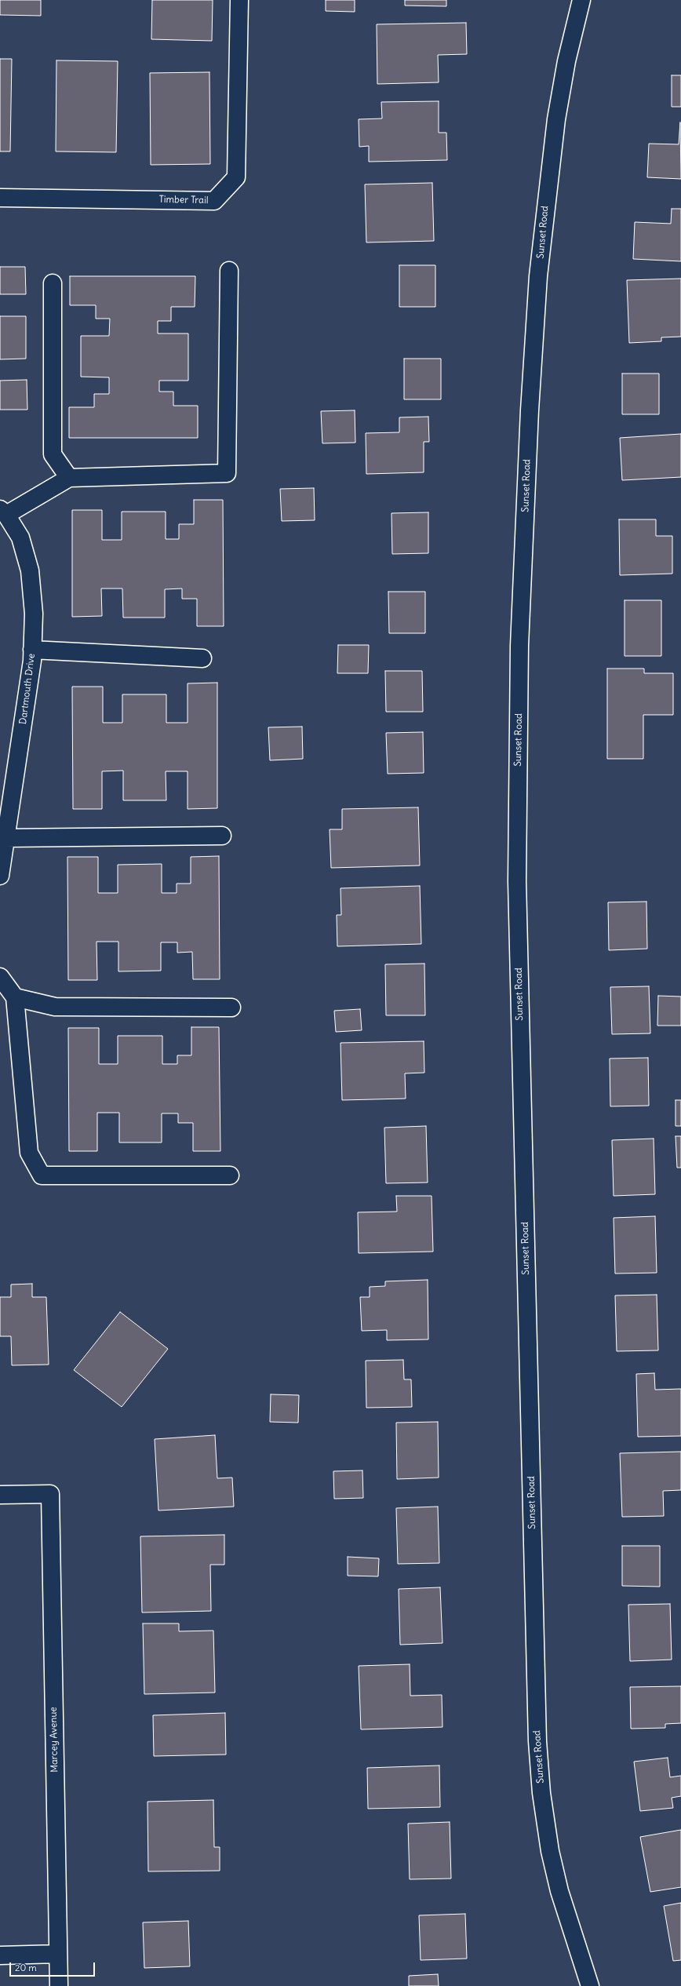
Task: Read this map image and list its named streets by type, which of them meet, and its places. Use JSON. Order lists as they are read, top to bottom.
{
  "streets": {
    "street": [
      "Timber Trail",
      "Sunset Road",
      "Dartmouth Drive",
      "Marcey Avenue"
    ]
  },
  "scale_bar": "20 m"
}
